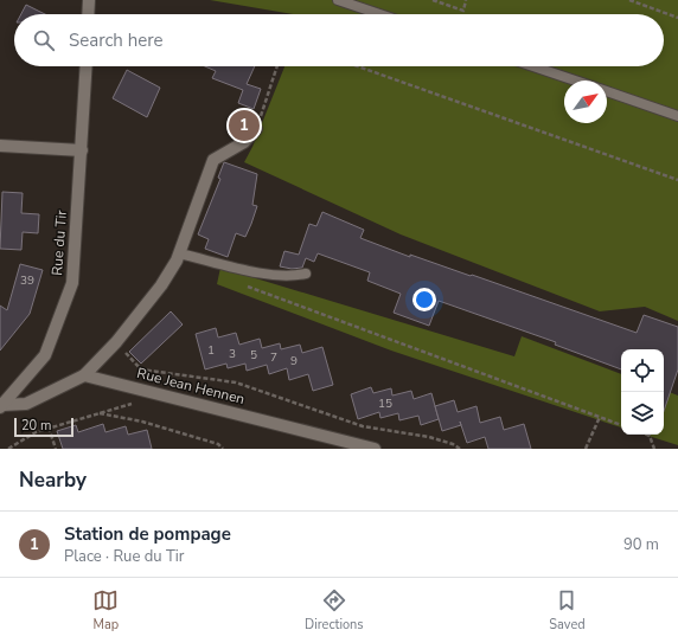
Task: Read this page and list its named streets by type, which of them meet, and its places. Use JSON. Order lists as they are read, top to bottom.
{
  "streets": {
    "street": ["Rue du Tir", "Rue Jean Hennen"]
  },
  "house_numbers": [
    "39",
    "1",
    "3",
    "5",
    "7",
    "9",
    "15"
  ],
  "scale_bar": "20 m",
  "north": "top right",
  "page": {
    "search": "Search here",
    "pins": "1",
    "scale": "20 m",
    "heading": "Nearby",
    "list": [
      {
        "mark": "1",
        "name": "Station de pompage",
        "note": "Place · Rue du Tir",
        "value": "90 m"
      }
    ],
    "nav": ["Map", "Directions", "Saved"]
  }
}
